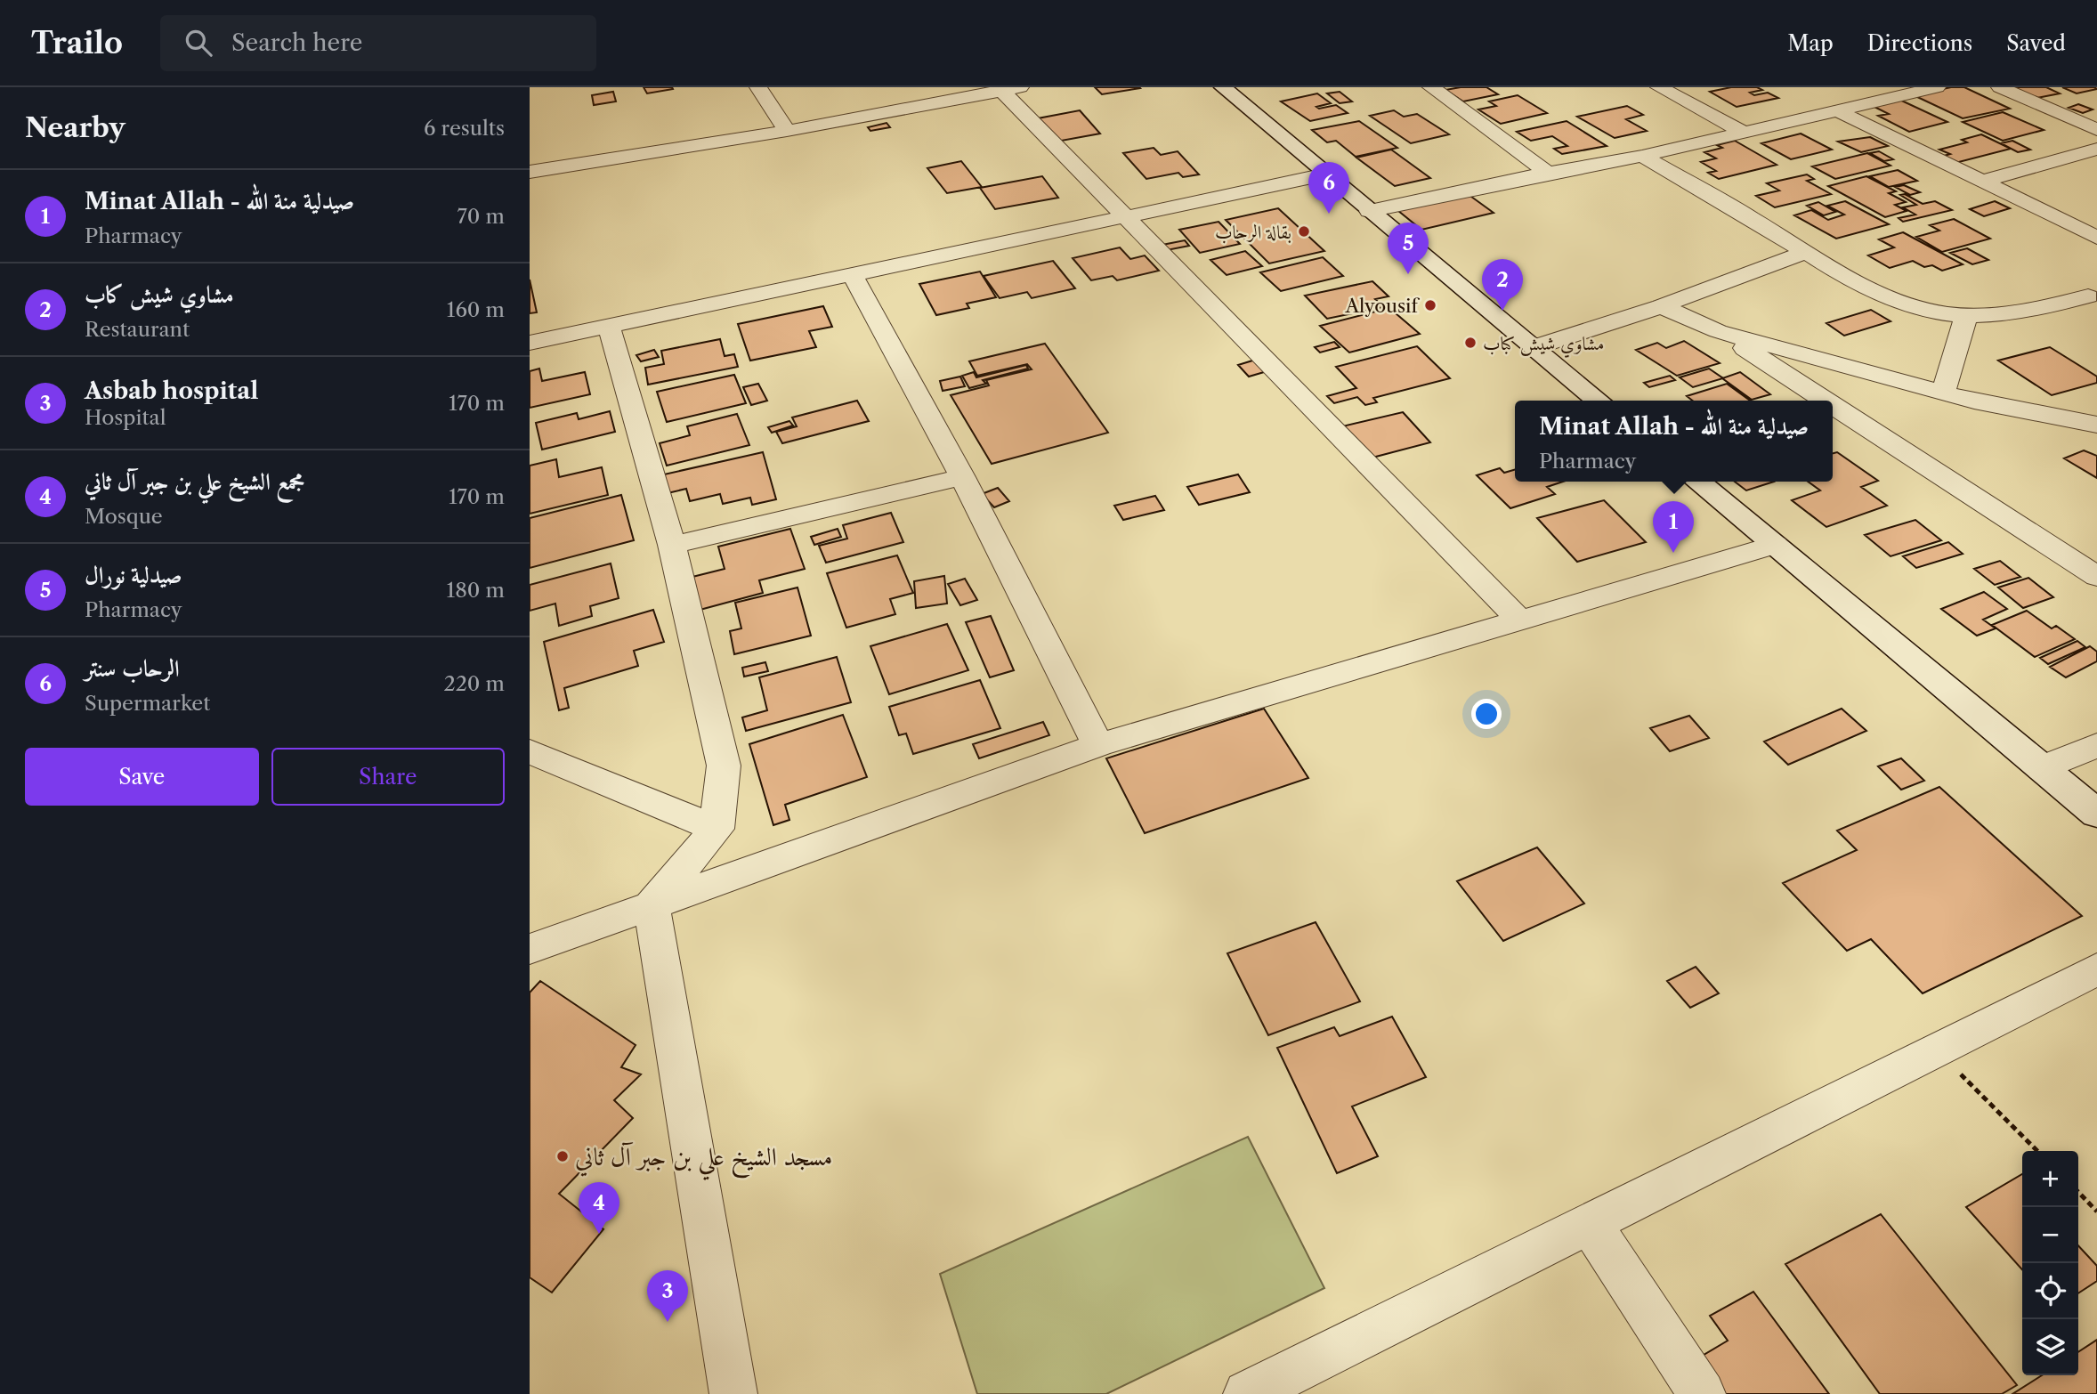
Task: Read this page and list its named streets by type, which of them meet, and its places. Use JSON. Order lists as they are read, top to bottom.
{
  "places": [
    "بقالة الرحاب",
    "Alyousif",
    "مشاوي شيش كباب",
    "مسجد الشيخ علي بن جبر آل ثاني"
  ],
  "page": {
    "header": "Trailo",
    "search": "Search here",
    "nav": ["Map", "Directions", "Saved"],
    "heading": ["Nearby", "6 results"],
    "pins": [
      "6",
      "5",
      "2",
      "1",
      "4",
      "3"
    ],
    "list": [
      {
        "mark": "1",
        "name": "Minat Allah - صيدلية منة الله",
        "note": "Pharmacy",
        "value": "70 m"
      },
      {
        "mark": "2",
        "name": "مشاوي شيش كاب",
        "note": "Restaurant",
        "value": "160 m"
      },
      {
        "mark": "3",
        "name": "Asbab hospital",
        "note": "Hospital",
        "value": "170 m"
      },
      {
        "mark": "4",
        "name": "مجمع الشيخ علي بن جبر آل ثاني",
        "note": "Mosque",
        "value": "170 m"
      },
      {
        "mark": "5",
        "name": "صيدلية نورال",
        "note": "Pharmacy",
        "value": "180 m"
      },
      {
        "mark": "6",
        "name": "الرحاب سنتر",
        "note": "Supermarket",
        "value": "220 m"
      }
    ],
    "popup": ["Minat Allah - صيدلية منة الله", "Pharmacy"],
    "buttons": ["Save", "Share"],
    "map_buttons": ["+", "−"]
  }
}
